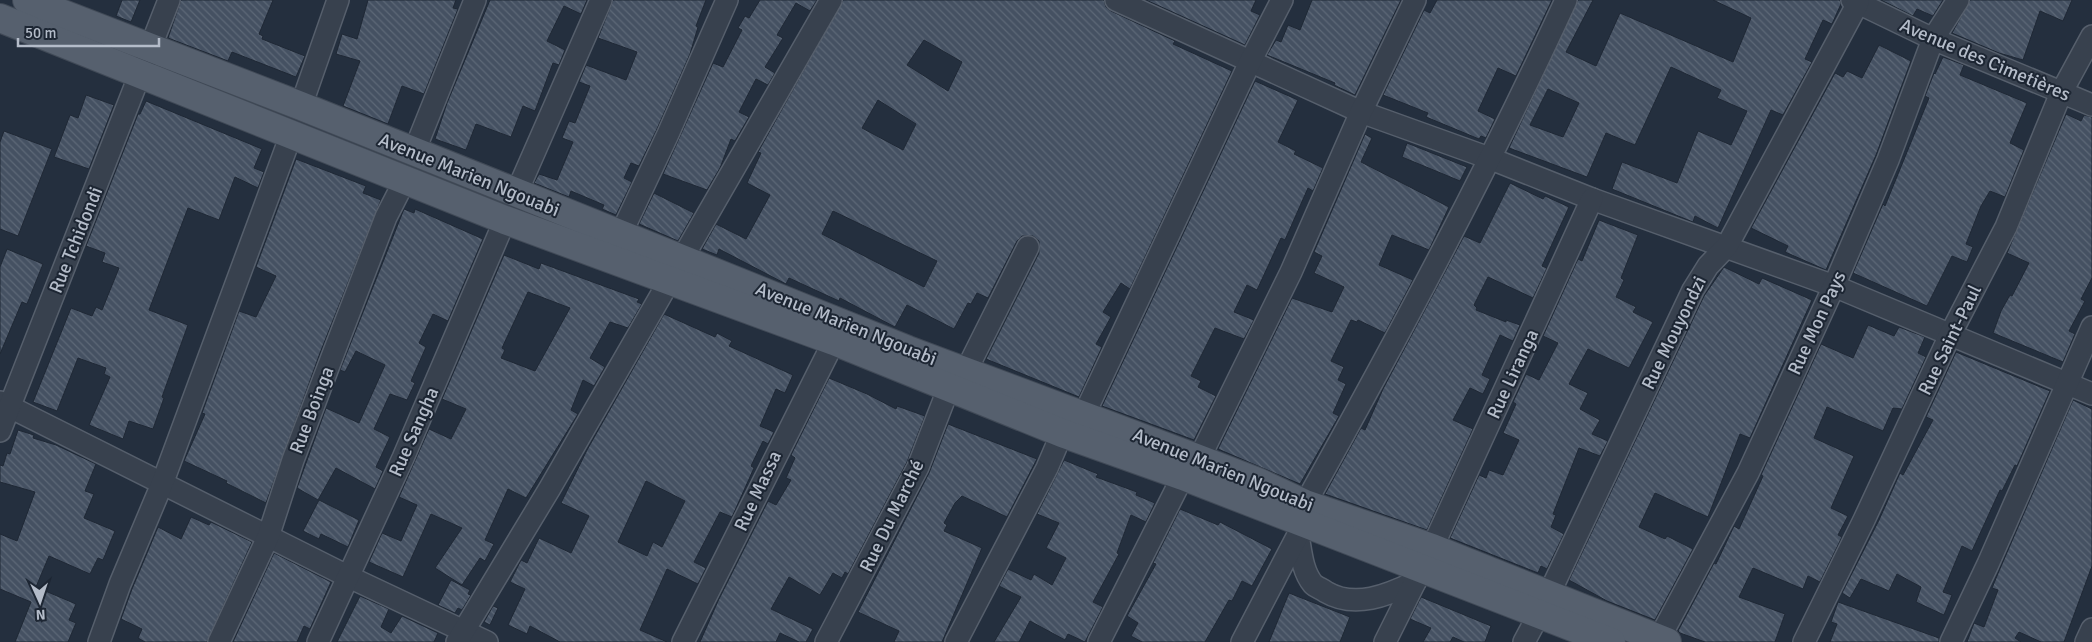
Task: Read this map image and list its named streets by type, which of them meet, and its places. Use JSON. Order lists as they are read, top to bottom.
{
  "streets": {
    "main road": ["Avenue Marien Ngouabi"],
    "street": [
      "Avenue des Cimetières",
      "Rue Tchidondi",
      "Rue Mon Pays",
      "Rue Mouyondzi",
      "Rue Saint-Paul",
      "Rue Liranga",
      "Rue Boinga",
      "Rue Sangha",
      "Rue Massa",
      "Rue Du Marché"
    ]
  },
  "crossings": [
    ["Avenue des Cimetières", "Rue Mon Pays"],
    ["Avenue des Cimetières", "Rue Mouyondzi"],
    ["Avenue des Cimetières", "Rue Saint-Paul"],
    ["Avenue Marien Ngouabi", "Rue Tchidondi"],
    ["Avenue Marien Ngouabi", "Rue Mon Pays"],
    ["Avenue Marien Ngouabi", "Rue Mouyondzi"],
    ["Avenue Marien Ngouabi", "Rue Liranga"],
    ["Avenue Marien Ngouabi", "Rue Du Marché"]
  ],
  "scale_bar": "50 m",
  "north": "bottom"
}
